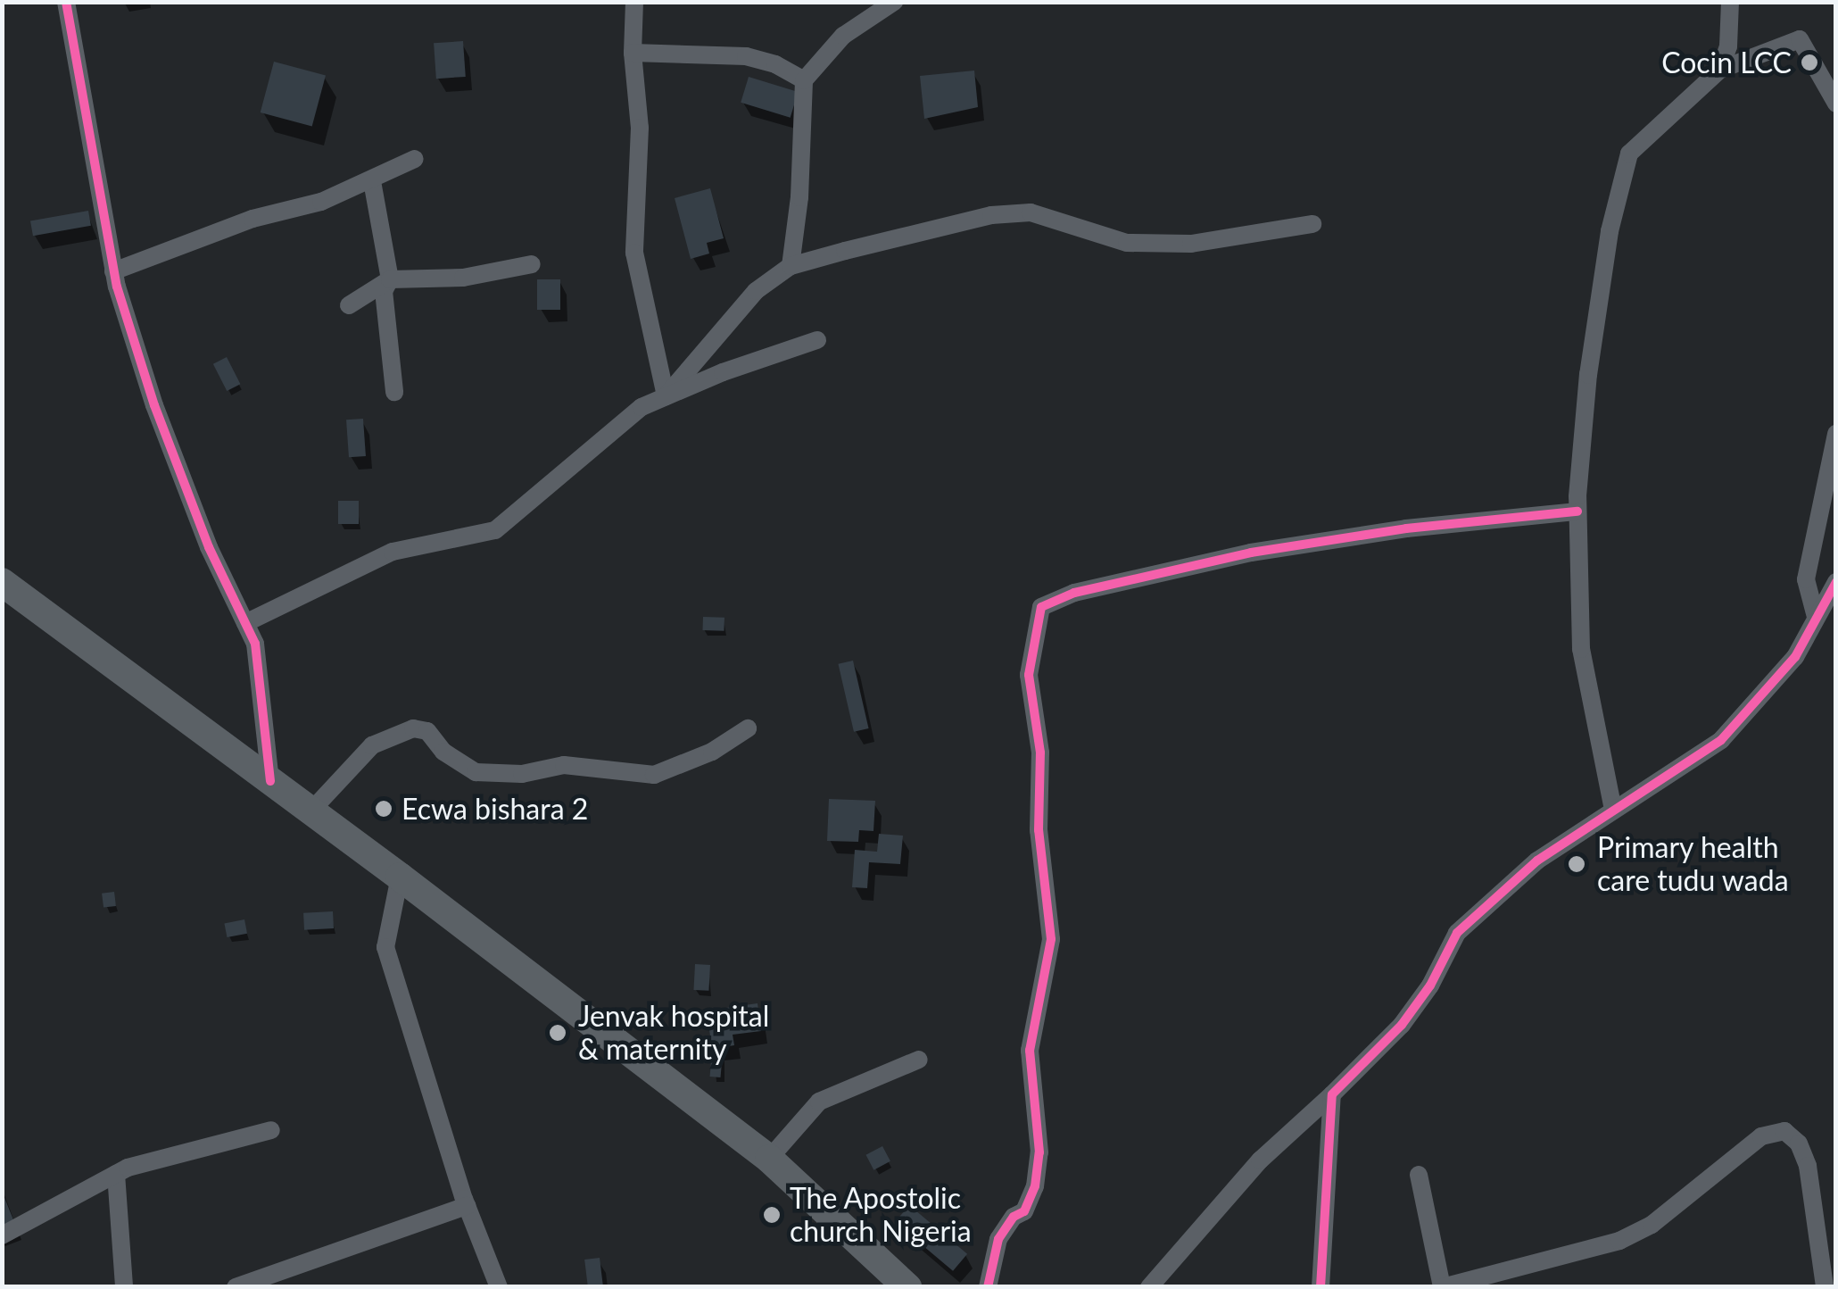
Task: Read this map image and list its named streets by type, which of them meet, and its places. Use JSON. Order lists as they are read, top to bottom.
{
  "places": [
    "Cocin LCC",
    "Ecwa bishara 2",
    "Primary health care tudu wada",
    "Jenvak hospital & maternity",
    "The Apostolic church Nigeria"
  ]
}
